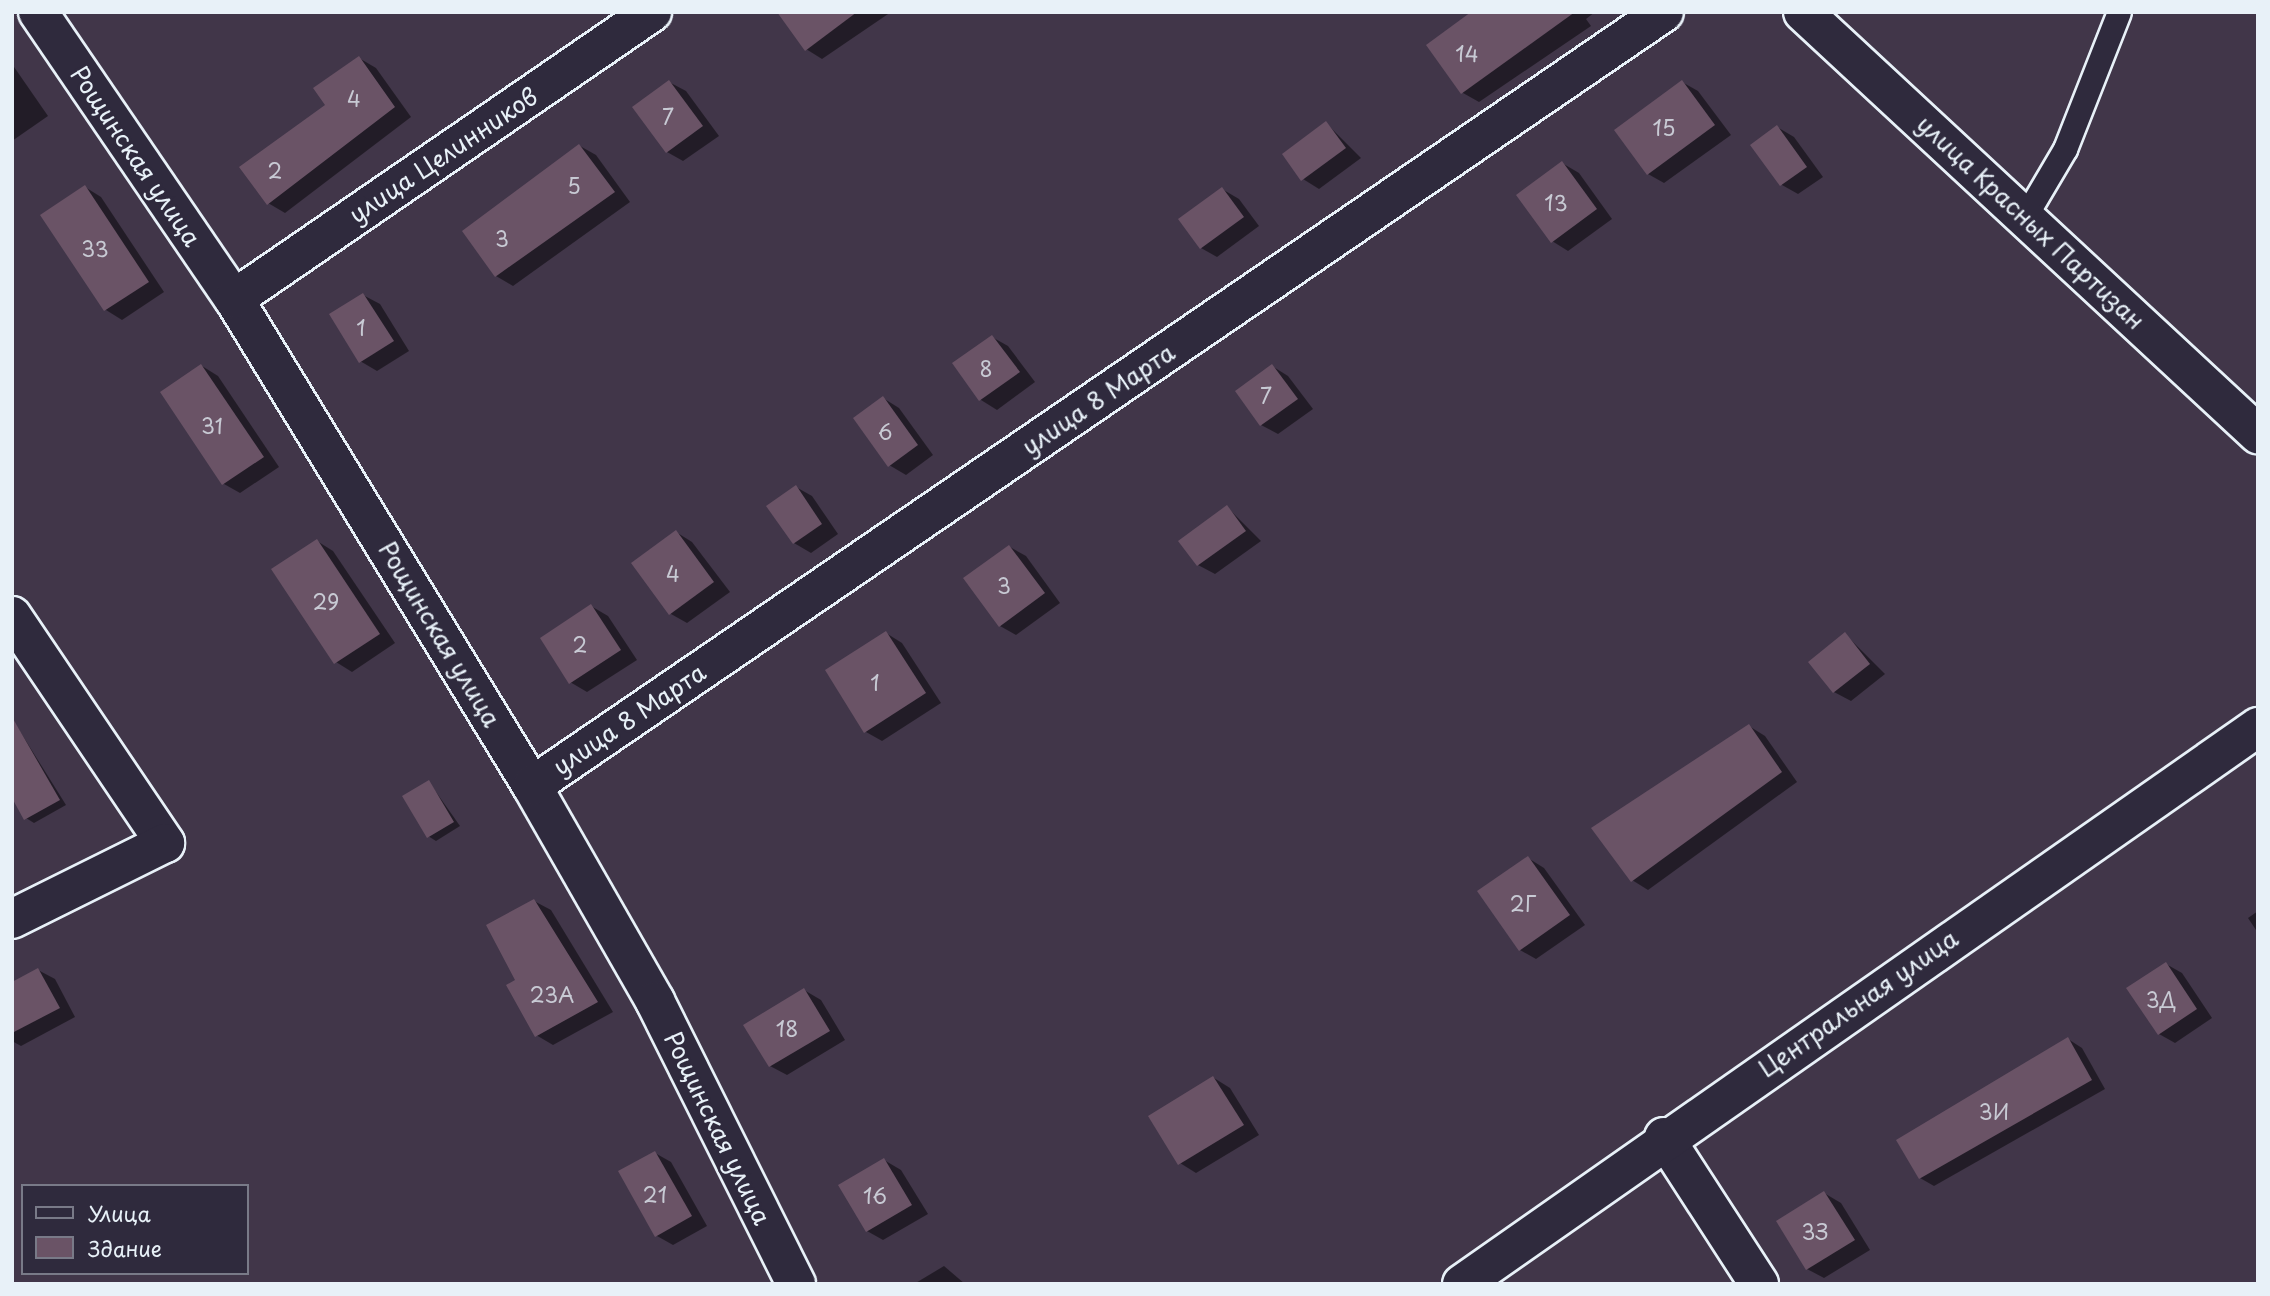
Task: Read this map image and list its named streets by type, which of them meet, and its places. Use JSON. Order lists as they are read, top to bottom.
{
  "streets": {
    "street": [
      "улица Целинников",
      "Рощинская улица",
      "улица Красных Партизан",
      "улица 8 Марта",
      "Центральная улица"
    ]
  },
  "crossings": [
    ["улица Целинников", "Рощинская улица"],
    ["Рощинская улица", "улица 8 Марта"]
  ],
  "house_numbers": [
    "14",
    "4",
    "7",
    "15",
    "2",
    "5",
    "13",
    "3",
    "33",
    "1",
    "8",
    "7",
    "31",
    "6",
    "4",
    "3",
    "29",
    "2",
    "1",
    "2Г",
    "23А",
    "3Д",
    "18",
    "3И",
    "21",
    "16",
    "3З"
  ],
  "legend": ["Улица", "Здание"]
}
